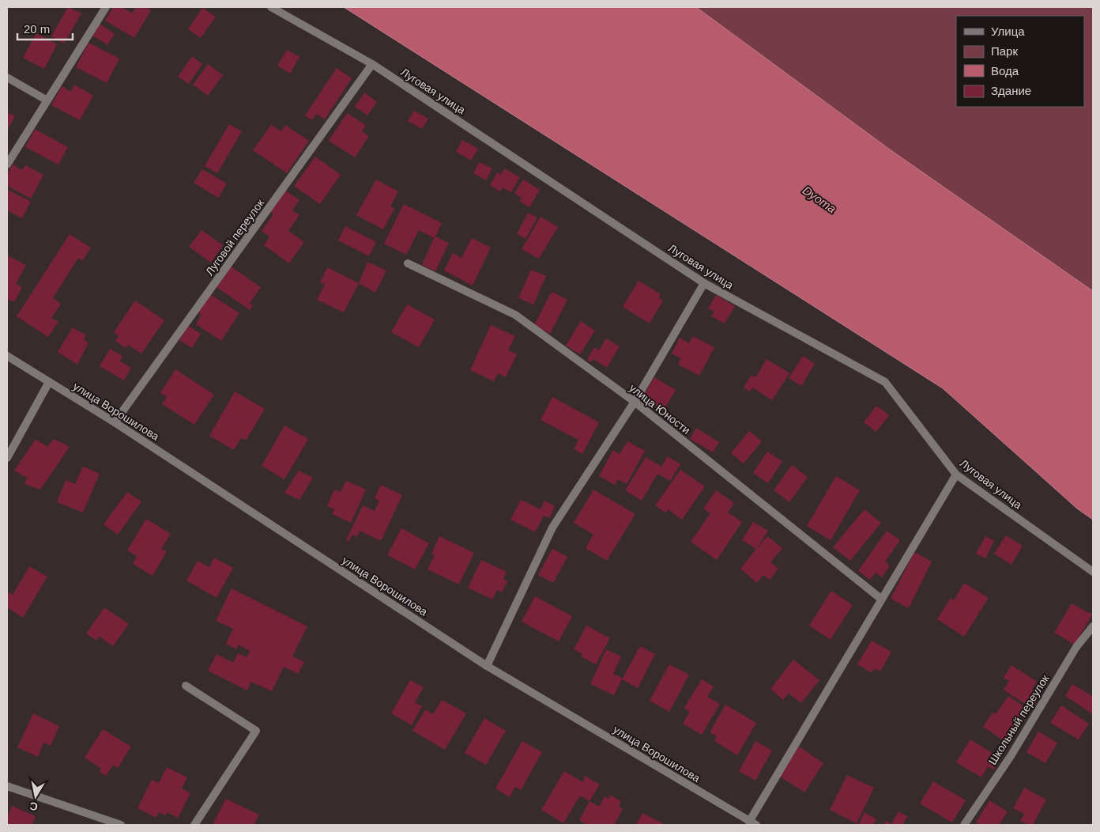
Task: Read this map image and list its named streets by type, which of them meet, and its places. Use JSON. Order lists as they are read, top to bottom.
{
  "streets": {
    "street": [
      "Луговая улица",
      "Луговой переулок",
      "улица Юности",
      "улица Ворошилова",
      "Школьный переулок"
    ]
  },
  "crossings": [
    ["Луговая улица", "Луговой переулок"],
    ["Луговой переулок", "улица Ворошилова"]
  ],
  "water": ["Dyoma"],
  "legend": [
    "Улица",
    "Парк",
    "Вода",
    "Здание"
  ],
  "scale_bar": "20 m",
  "north": "bottom"
}
